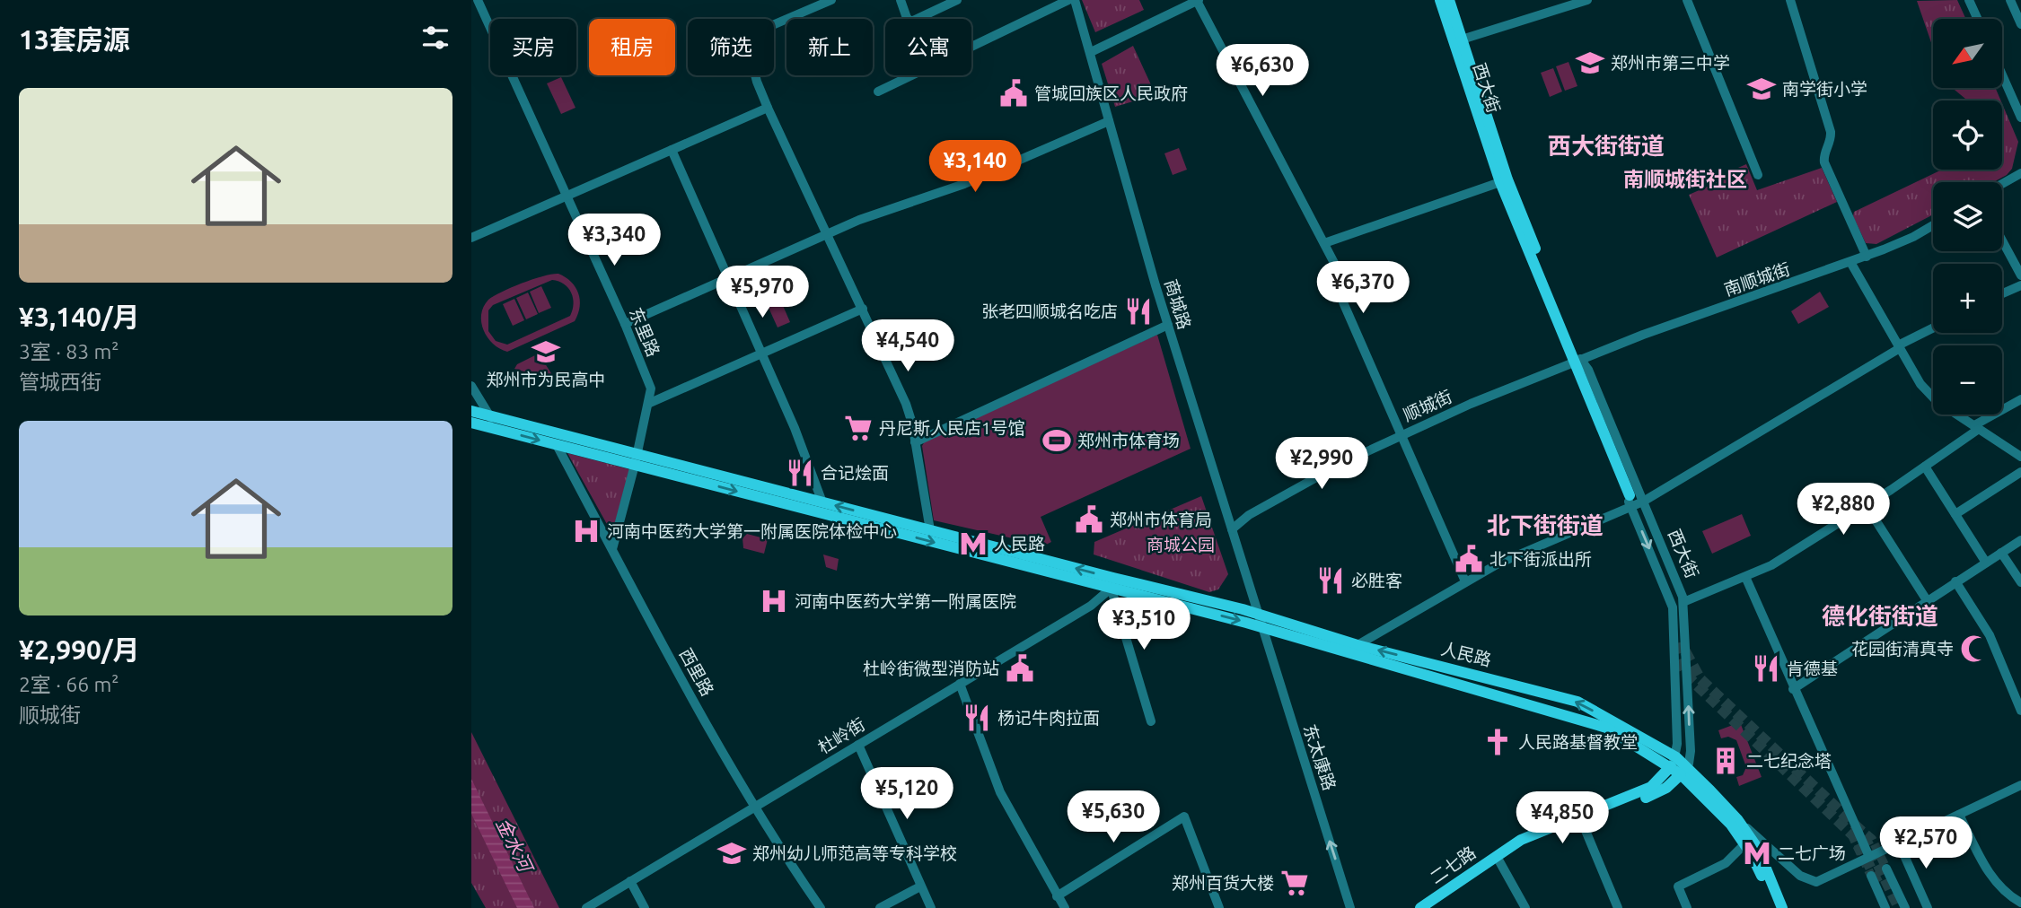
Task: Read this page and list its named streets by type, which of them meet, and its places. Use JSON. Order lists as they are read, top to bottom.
{
  "streets": {
    "main road": ["西大街", "人民路", "二七路"],
    "street": [
      "南顺城街",
      "商城路",
      "东里路",
      "顺城街",
      "西里路",
      "杜岭街",
      "东太康路"
    ]
  },
  "crossings": [
    ["西大街", "南顺城街"],
    ["西大街", "顺城街"],
    ["西大街", "人民路"],
    ["西大街", "二七路"],
    ["南顺城街", "顺城街"],
    ["商城路", "顺城街"],
    ["商城路", "人民路"],
    ["商城路", "东太康路"],
    ["东里路", "人民路"],
    ["东里路", "西里路"],
    ["人民路", "西里路"],
    ["人民路", "杜岭街"],
    ["人民路", "东太康路"],
    ["人民路", "二七路"],
    ["西里路", "杜岭街"]
  ],
  "one_way": ["东太康路"],
  "districts": [
    "西大街街道",
    "南顺城街社区",
    "北下街街道",
    "德化街街道"
  ],
  "water": ["金水河"],
  "parks": ["商城公园"],
  "places": {
    "school or university": [
      "郑州市第三中学",
      "南学街小学",
      "郑州市为民高中",
      "郑州幼儿师范高等专科学校"
    ],
    "public building": [
      "管城回族区人民政府",
      "郑州市体育局",
      "北下街派出所",
      "杜岭街微型消防站"
    ],
    "restaurant": [
      "张老四顺城名吃店",
      "合记烩面",
      "必胜客",
      "肯德基",
      "杨记牛肉拉面"
    ],
    "supermarket": ["丹尼斯人民店1号馆", "郑州百货大楼"],
    "sports": ["郑州市体育场"],
    "hospital": ["河南中医药大学第一附属医院体检中心", "河南中医药大学第一附属医院"],
    "metro station": ["人民路", "二七广场"],
    "mosque": ["花园街清真寺"],
    "church": ["人民路基督教堂"],
    "building": ["二七纪念塔"]
  },
  "north": "bottom left",
  "page": {
    "heading": "13套房源",
    "map_buttons": ["+", "−"],
    "chip": [
      "买房",
      "租房",
      "筛选",
      "新上",
      "公寓"
    ],
    "price": [
      "¥6,630",
      "¥3,140",
      "¥3,340",
      "¥6,370",
      "¥5,970",
      "¥4,540",
      "¥2,990",
      "¥2,880",
      "¥3,510",
      "¥5,120",
      "¥5,630",
      "¥4,850",
      "¥2,570"
    ],
    "list": [
      {
        "name": "¥3,140/月",
        "note": "3室 · 83 m² · 管城西街"
      },
      {
        "name": "¥2,990/月",
        "note": "2室 · 66 m² · 顺城街"
      }
    ]
  }
}
